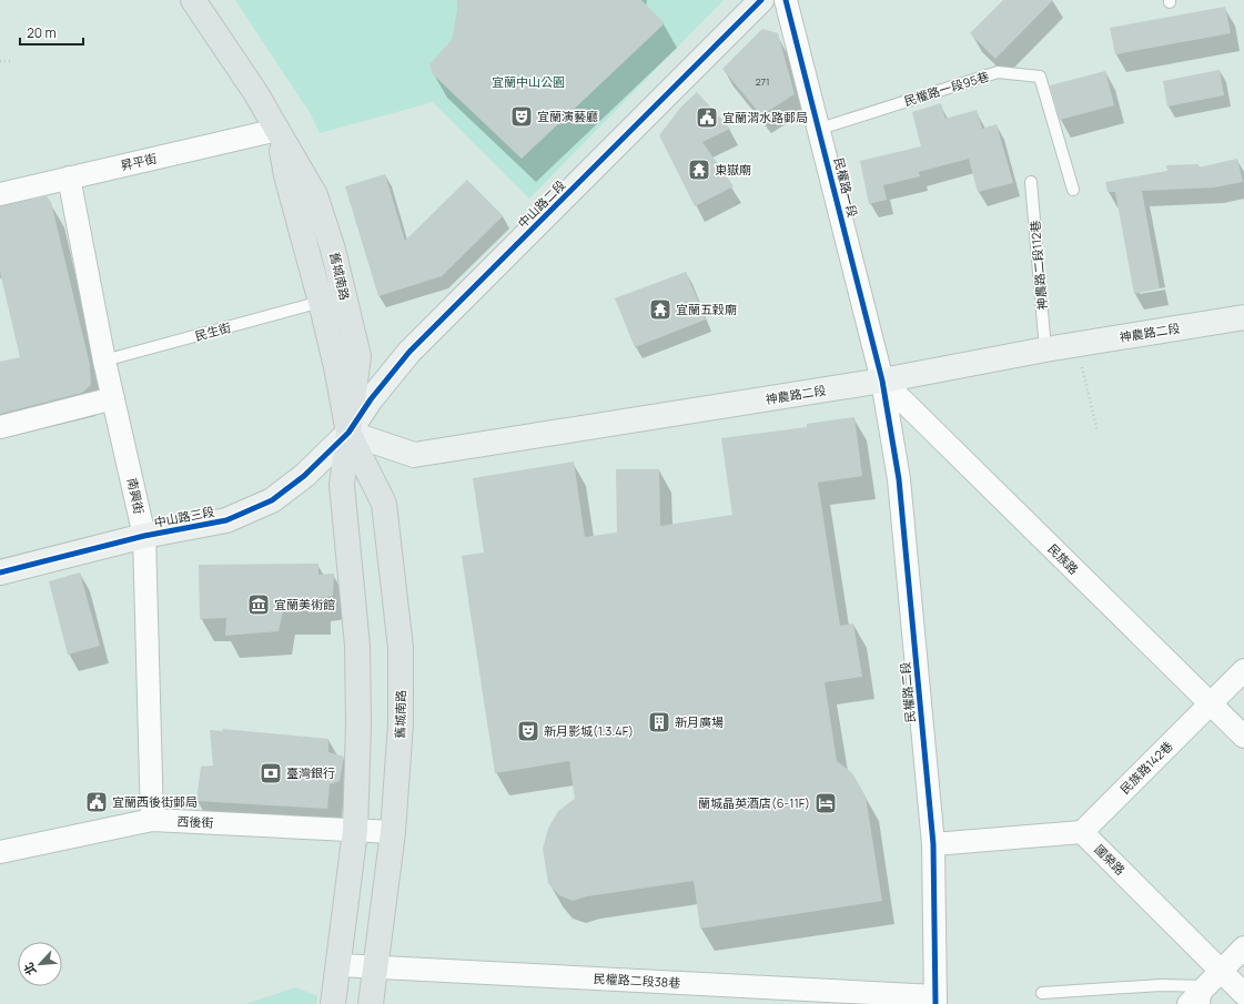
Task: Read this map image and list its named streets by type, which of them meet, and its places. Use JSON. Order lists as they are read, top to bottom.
{
  "streets": {
    "main road": ["舊城南路"],
    "street": [
      "昇平街",
      "民權路一段",
      "中山路二段",
      "神農路二段",
      "南興街",
      "中山路三段",
      "民族路",
      "民權路二段",
      "民族路142巷",
      "西後街",
      "國榮路",
      "民權路二段38巷"
    ],
    "lane": ["民權路一段95巷", "神農路二段112巷", "民生街"]
  },
  "crossings": [
    ["民權路一段95巷", "民權路一段"],
    ["昇平街", "舊城南路"],
    ["昇平街", "南興街"],
    ["民權路一段", "神農路二段"],
    ["民權路一段", "民族路"],
    ["民權路一段", "民權路二段"],
    ["中山路二段", "舊城南路"],
    ["中山路二段", "神農路二段"],
    ["中山路二段", "中山路三段"],
    ["神農路二段112巷", "神農路二段"],
    ["舊城南路", "民生街"],
    ["舊城南路", "神農路二段"],
    ["舊城南路", "中山路三段"],
    ["舊城南路", "西後街"],
    ["舊城南路", "民權路二段38巷"],
    ["民生街", "南興街"],
    ["神農路二段", "中山路三段"],
    ["神農路二段", "民族路"],
    ["神農路二段", "民權路二段"],
    ["南興街", "中山路三段"],
    ["南興街", "西後街"],
    ["民族路", "民權路二段"],
    ["民族路", "民族路142巷"],
    ["民權路二段", "民權路二段38巷"],
    ["民族路142巷", "國榮路"]
  ],
  "parks": ["宜蘭中山公園"],
  "places": {
    "theatre": ["宜蘭演藝廳", "新月影城(1.3.4F)"],
    "public building": ["宜蘭渭水路郵局", "宜蘭西後街郵局"],
    "temple": ["東嶽廟", "宜蘭五穀廟"],
    "museum": ["宜蘭美術館"],
    "building": ["新月廣場"],
    "bank": ["臺灣銀行"],
    "hotel": ["蘭城晶英酒店(6-11F)"]
  },
  "house_numbers": ["271"],
  "scale_bar": "20 m",
  "north": "bottom left"
}
